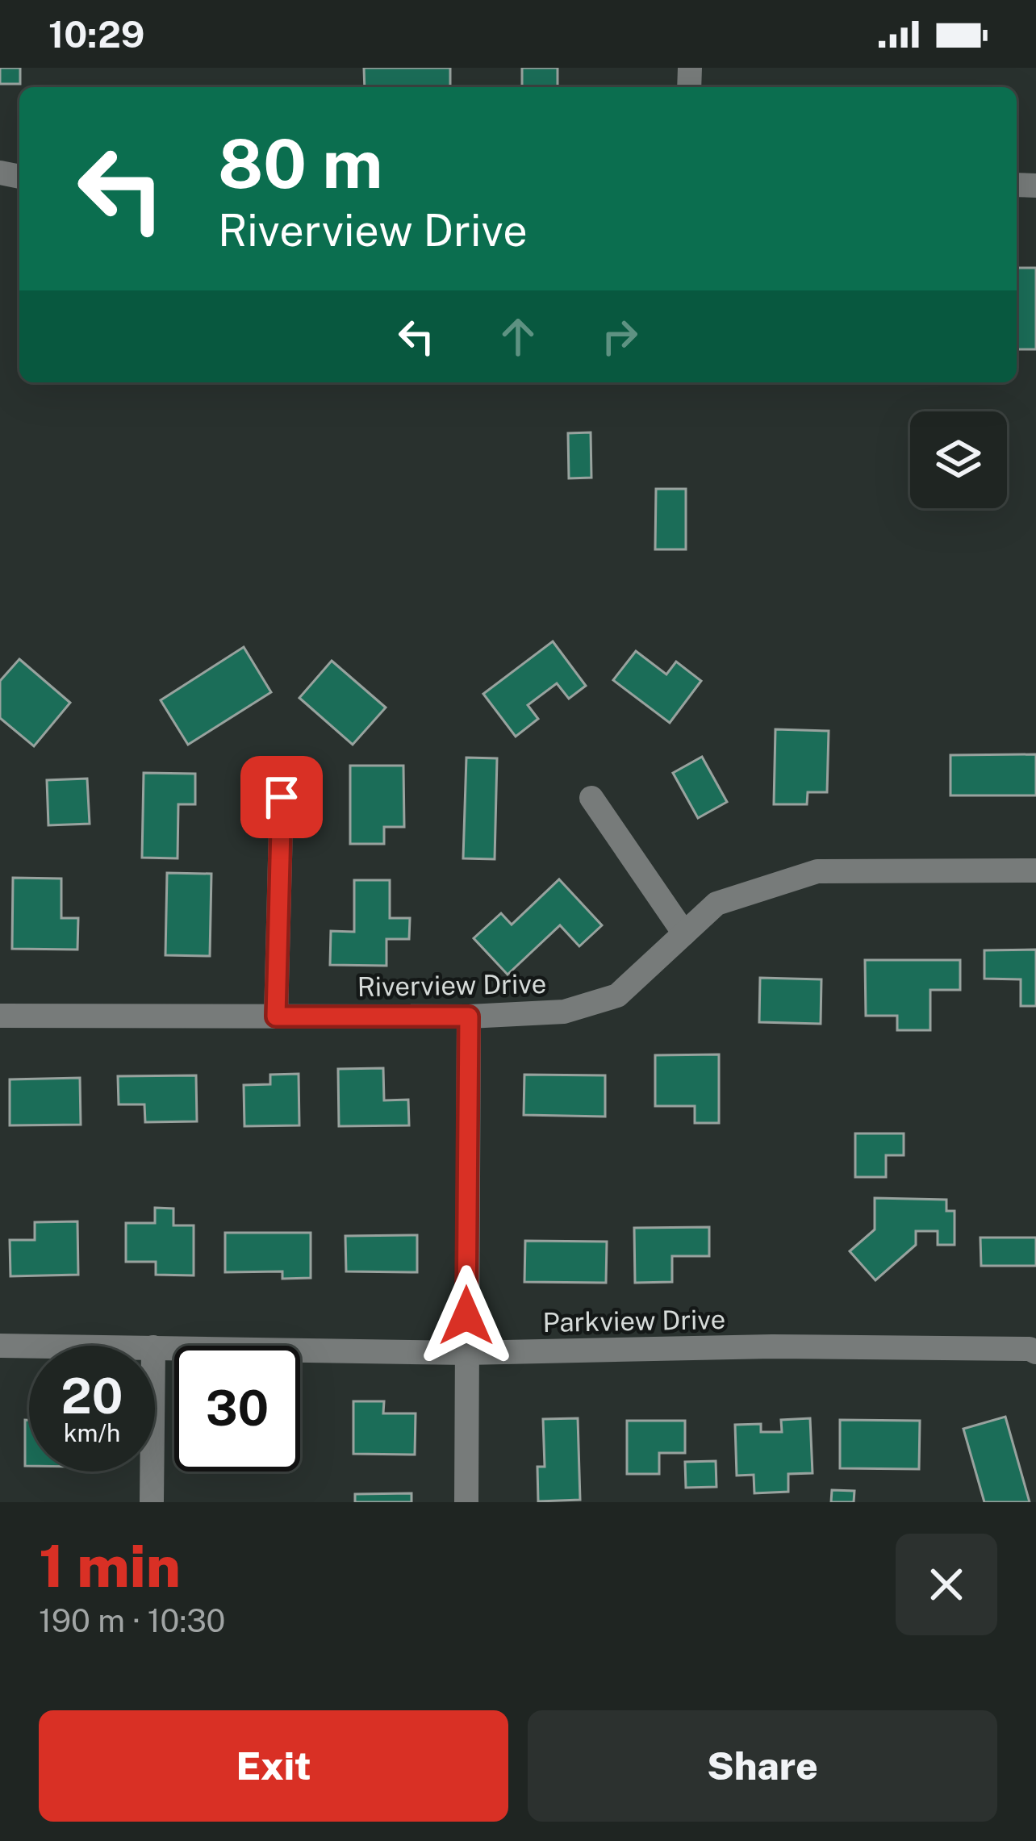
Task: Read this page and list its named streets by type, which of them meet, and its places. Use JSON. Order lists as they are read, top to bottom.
{
  "streets": {
    "street": ["Riverview Drive", "Parkview Drive"]
  },
  "page": {
    "status": "10:29",
    "turn": ["80 m", "Riverview Drive"],
    "speed": "20 km/h",
    "limit": "30",
    "heading": ["1 min", "190 m · 10:30"],
    "buttons": ["Exit", "Share"]
  }
}
